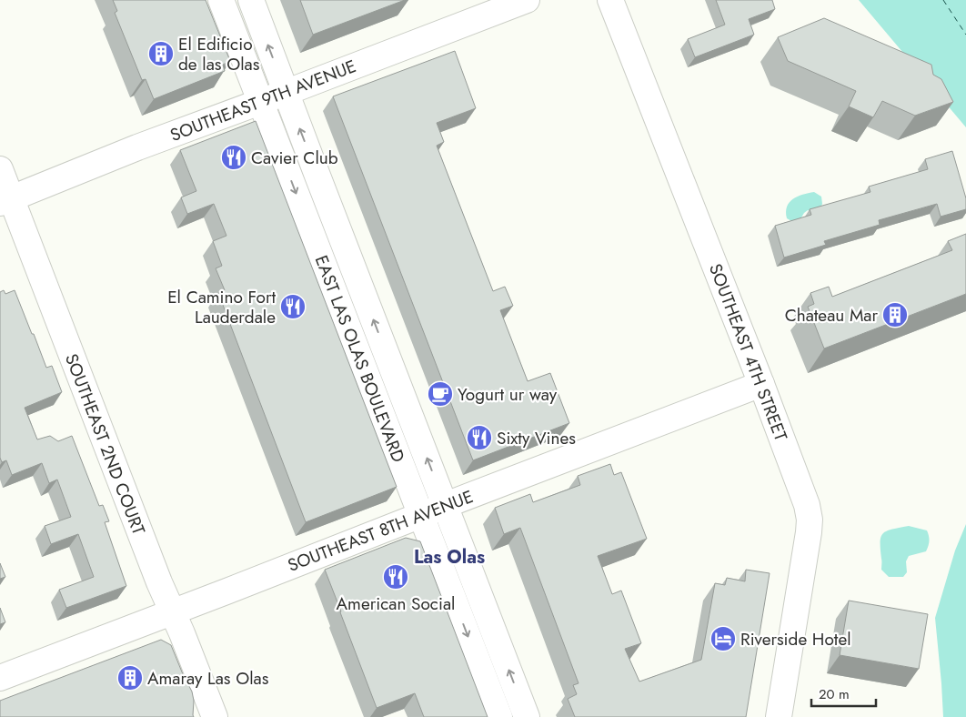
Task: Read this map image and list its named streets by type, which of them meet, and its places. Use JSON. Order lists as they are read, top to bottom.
{
  "streets": {
    "street": [
      "SOUTHEAST 9TH AVENUE",
      "SOUTHEAST 4TH STREET",
      "EAST LAS OLAS BOULEVARD",
      "SOUTHEAST 2ND COURT",
      "SOUTHEAST 8TH AVENUE"
    ]
  },
  "crossings": [
    ["SOUTHEAST 9TH AVENUE", "EAST LAS OLAS BOULEVARD"],
    ["SOUTHEAST 9TH AVENUE", "SOUTHEAST 2ND COURT"],
    ["SOUTHEAST 4TH STREET", "SOUTHEAST 8TH AVENUE"],
    ["EAST LAS OLAS BOULEVARD", "SOUTHEAST 8TH AVENUE"],
    ["SOUTHEAST 2ND COURT", "SOUTHEAST 8TH AVENUE"]
  ],
  "districts": ["Las Olas"],
  "places": {
    "building": ["El Edificio de las Olas", "Chateau Mar", "Amaray Las Olas"],
    "restaurant": [
      "Cavier Club",
      "El Camino Fort Lauderdale",
      "Sixty Vines",
      "American Social"
    ],
    "cafe": ["Yogurt ur way"],
    "hotel": ["Riverside Hotel"]
  },
  "scale_bar": "20 m"
}
